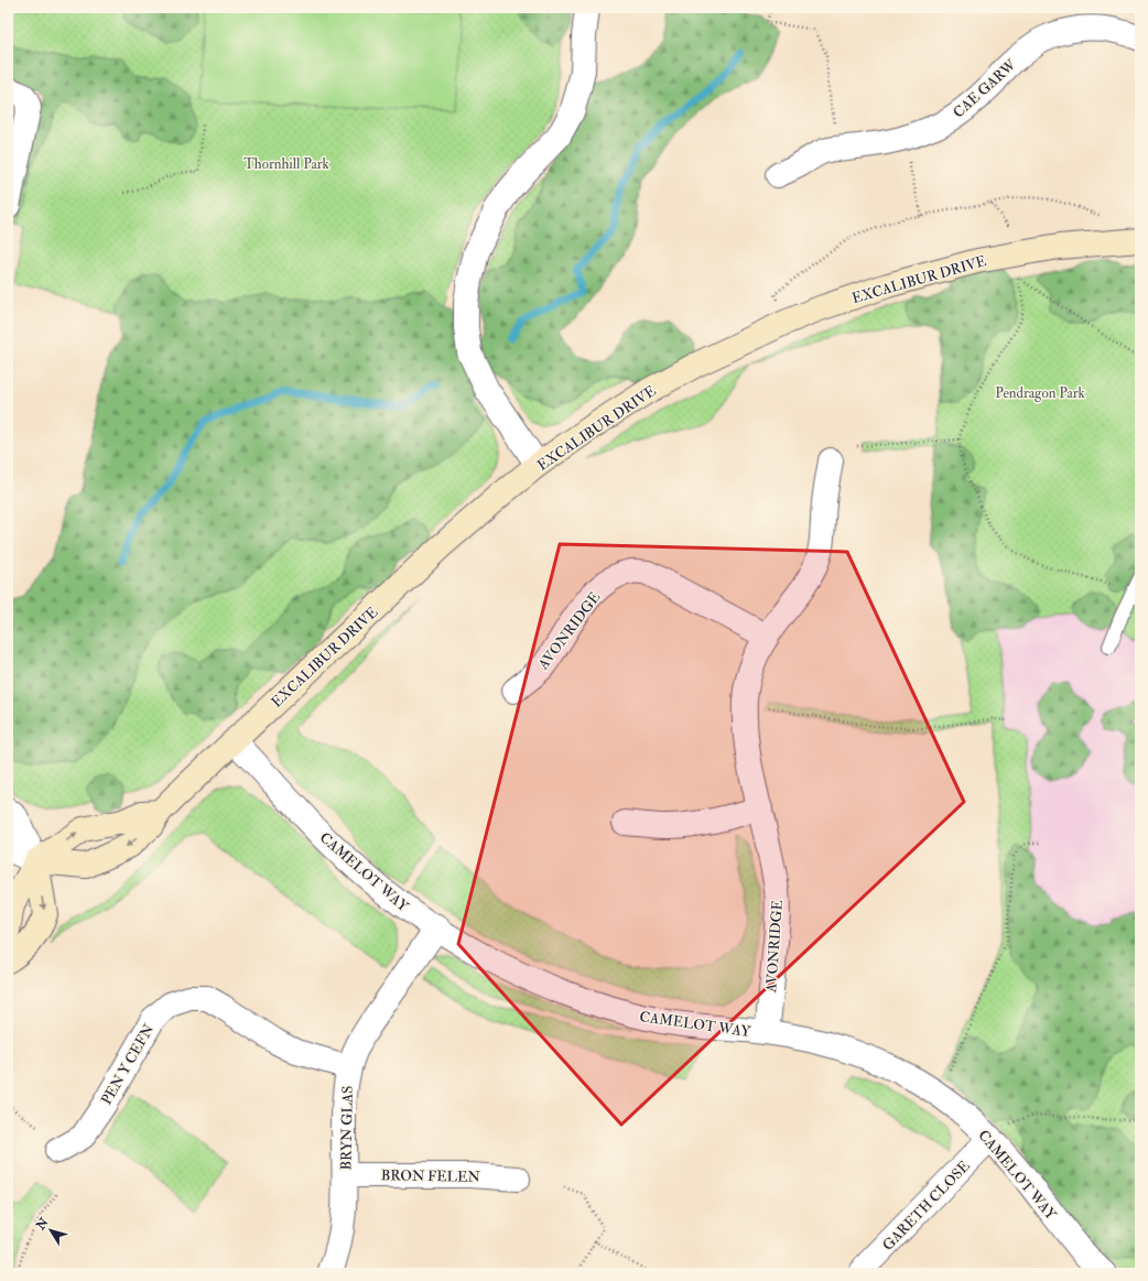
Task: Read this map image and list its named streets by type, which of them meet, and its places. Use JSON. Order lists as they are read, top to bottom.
{
  "streets": {
    "street": [
      "CAE GARW",
      "EXCALIBUR DRIVE",
      "AVONRIDGE",
      "CAMELOT WAY",
      "PEN Y CEFN",
      "BRYN GLAS",
      "BRON FELEN",
      "GARETH CLOSE"
    ]
  },
  "crossings": [
    ["EXCALIBUR DRIVE", "CAMELOT WAY"],
    ["AVONRIDGE", "CAMELOT WAY"],
    ["CAMELOT WAY", "BRYN GLAS"],
    ["CAMELOT WAY", "GARETH CLOSE"],
    ["PEN Y CEFN", "BRYN GLAS"],
    ["BRYN GLAS", "BRON FELEN"]
  ],
  "parks": ["Thornhill Park", "Pendragon Park"],
  "north": "top left"
}
